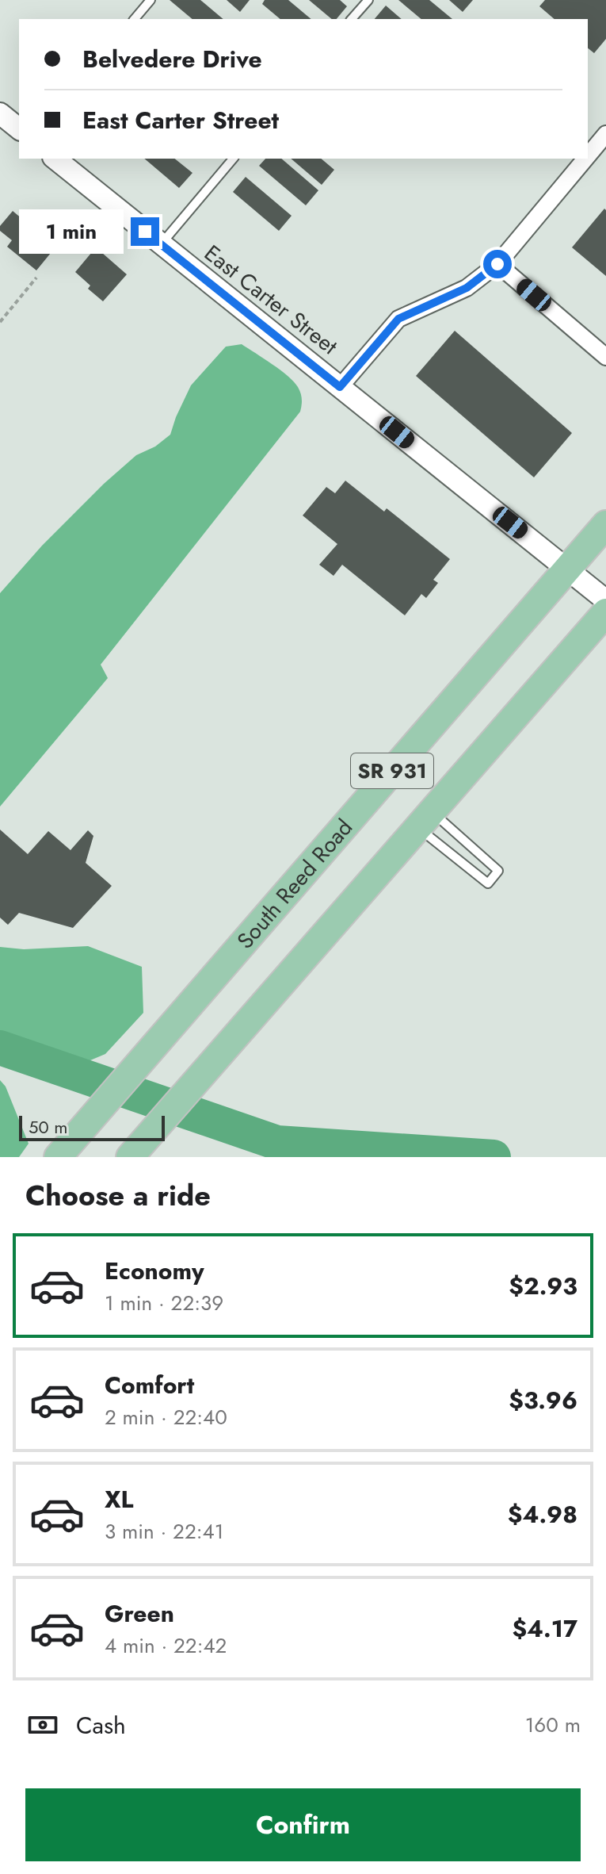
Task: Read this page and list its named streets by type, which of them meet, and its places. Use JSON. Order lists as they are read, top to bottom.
{
  "streets": {
    "main road": ["SR 931", "South Reed Road"],
    "street": ["East Carter Street"]
  },
  "crossings": [
    ["East Carter Street", "South Reed Road"]
  ],
  "scale_bar": "50 m",
  "page": {
    "banner": ["Belvedere Drive", "East Carter Street"],
    "bubble": "1 min",
    "scale": "50 m",
    "heading": "Choose a ride",
    "list": [
      {
        "name": "Economy",
        "note": "1 min · 22:39",
        "value": "$2.93"
      },
      {
        "name": "Comfort",
        "note": "2 min · 22:40",
        "value": "$3.96"
      },
      {
        "name": "XL",
        "note": "3 min · 22:41",
        "value": "$4.98"
      },
      {
        "name": "Green",
        "note": "4 min · 22:42",
        "value": "$4.17"
      }
    ],
    "pay": ["Cash", "160 m"],
    "buttons": "Confirm"
  }
}
